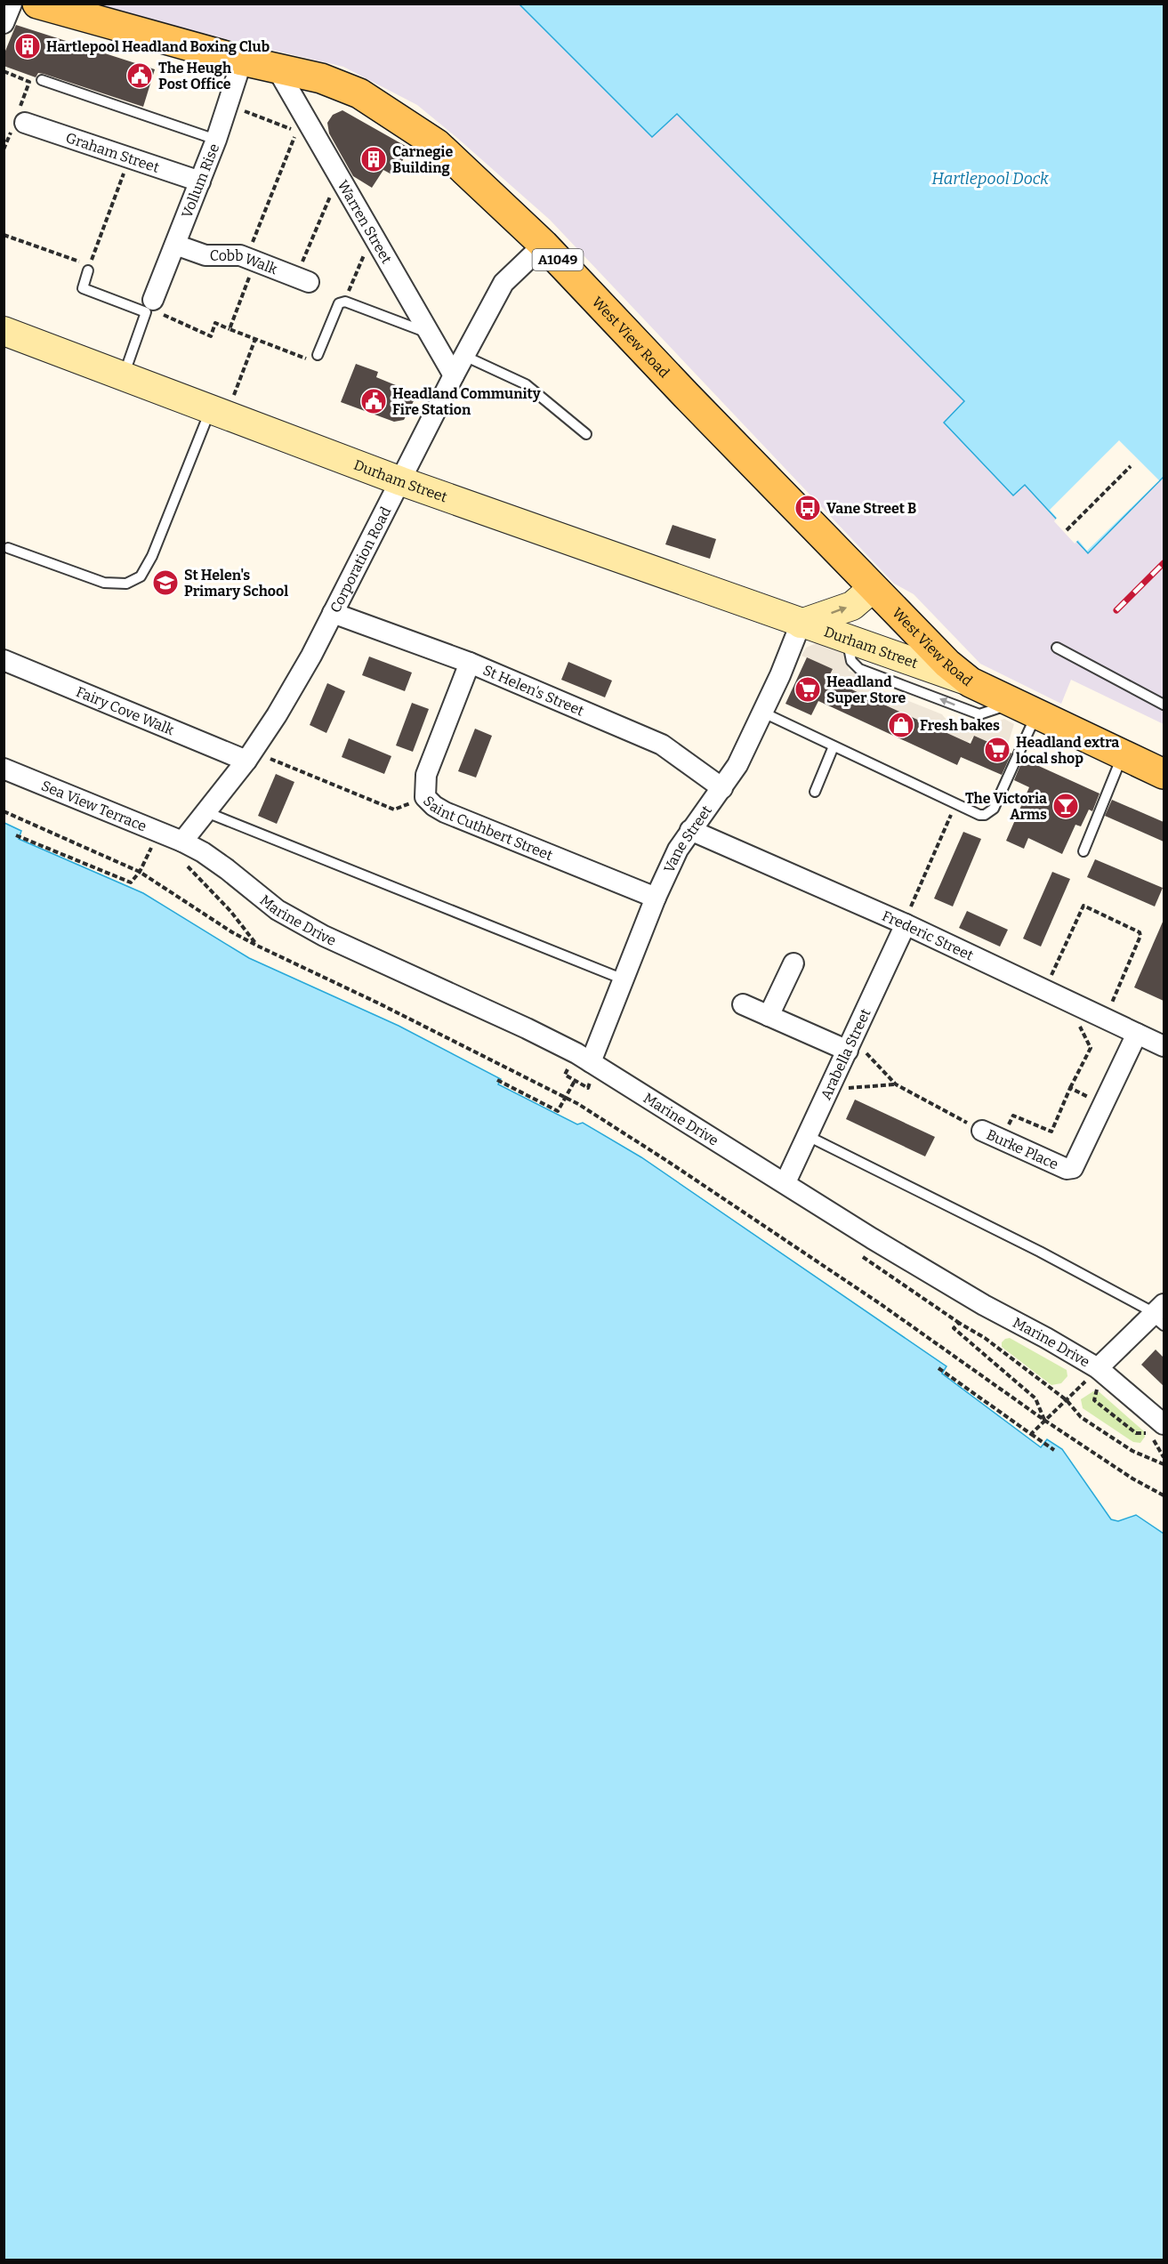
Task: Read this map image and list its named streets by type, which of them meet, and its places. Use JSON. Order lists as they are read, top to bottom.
{
  "streets": {
    "main road": ["A1049", "West View Road"],
    "street": [
      "Graham Street",
      "Vollum Rise",
      "Warren Street",
      "Cobb Walk",
      "Durham Street",
      "Corporation Road",
      "St Helen's Street",
      "Fairy Cove Walk",
      "Sea View Terrace",
      "Saint Cuthbert Street",
      "Vane Street",
      "Marine Drive",
      "Frederic Street",
      "Arabella Street",
      "Burke Place"
    ]
  },
  "crossings": [
    ["Graham Street", "Vollum Rise"],
    ["Vollum Rise", "Cobb Walk"],
    ["Vollum Rise", "West View Road"],
    ["Warren Street", "West View Road"],
    ["Warren Street", "Corporation Road"],
    ["West View Road", "Durham Street"],
    ["West View Road", "Corporation Road"],
    ["Durham Street", "Corporation Road"],
    ["Durham Street", "Vane Street"],
    ["Corporation Road", "St Helen's Street"],
    ["Corporation Road", "Fairy Cove Walk"],
    ["Corporation Road", "Sea View Terrace"],
    ["Corporation Road", "Marine Drive"],
    ["St Helen's Street", "Saint Cuthbert Street"],
    ["St Helen's Street", "Vane Street"],
    ["Sea View Terrace", "Marine Drive"],
    ["Saint Cuthbert Street", "Vane Street"],
    ["Vane Street", "Marine Drive"],
    ["Vane Street", "Frederic Street"],
    ["Marine Drive", "Arabella Street"],
    ["Frederic Street", "Arabella Street"],
    ["Frederic Street", "Burke Place"],
    ["Arabella Street", "Burke Place"]
  ],
  "water": ["Hartlepool Dock"],
  "places": {
    "building": ["Hartlepool Headland Boxing Club", "Carnegie Building"],
    "public building": ["The Heugh Post Office", "Headland Community Fire Station"],
    "bus stop": ["Vane Street B"],
    "school or university": ["St Helen's Primary School"],
    "supermarket": ["Headland Super Store", "Headland extra local shop"],
    "shop": ["Fresh bakes"],
    "bar": ["The Victoria Arms"]
  }
}
